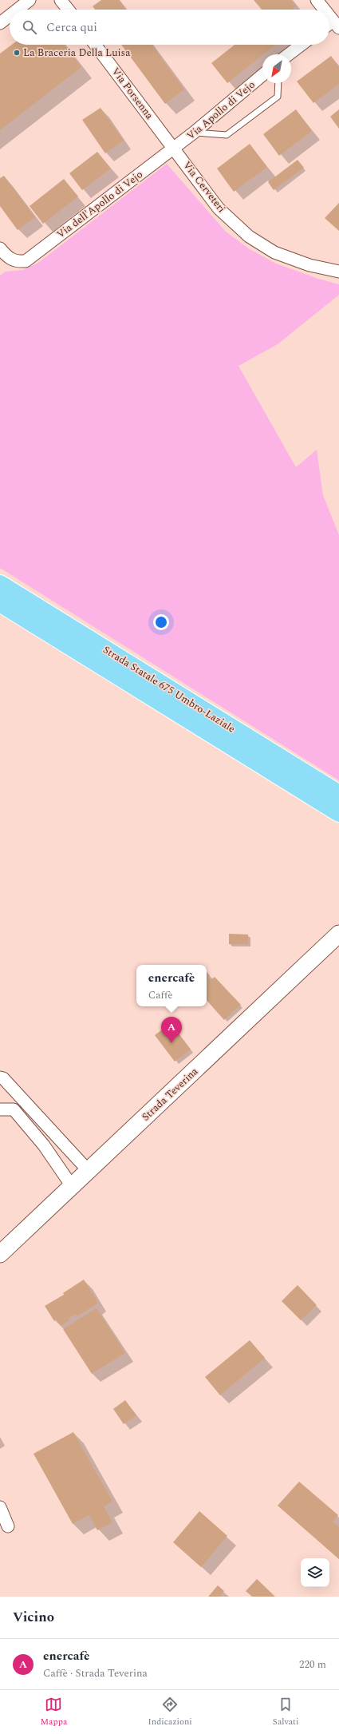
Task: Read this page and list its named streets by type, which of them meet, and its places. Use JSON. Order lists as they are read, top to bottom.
{
  "streets": {
    "highway": ["Strada Statale 675 Umbro-Laziale"],
    "main road": ["Strada Teverina"],
    "street": [
      "Via Porsenna",
      "Via Apollo di Vejo",
      "Via Cerveteri",
      "Via dell'Apollo di Vejo"
    ]
  },
  "crossings": [
    ["Via Porsenna", "Via Apollo di Vejo"],
    ["Via Porsenna", "Via Cerveteri"],
    ["Via Porsenna", "Via dell'Apollo di Vejo"],
    ["Via Apollo di Vejo", "Via Cerveteri"],
    ["Via Apollo di Vejo", "Via dell'Apollo di Vejo"],
    ["Via Cerveteri", "Via dell'Apollo di Vejo"]
  ],
  "places": ["La Braceria Della Luisa"],
  "north": "bottom left",
  "page": {
    "search": "Cerca qui",
    "popup": ["enercafè", "Caffè"],
    "pins": "A",
    "heading": "Vicino",
    "list": [
      {
        "mark": "A",
        "name": "enercafè",
        "note": "Caffè · Strada Teverina",
        "value": "220 m"
      }
    ],
    "nav": ["Mappa", "Indicazioni", "Salvati"]
  }
}
